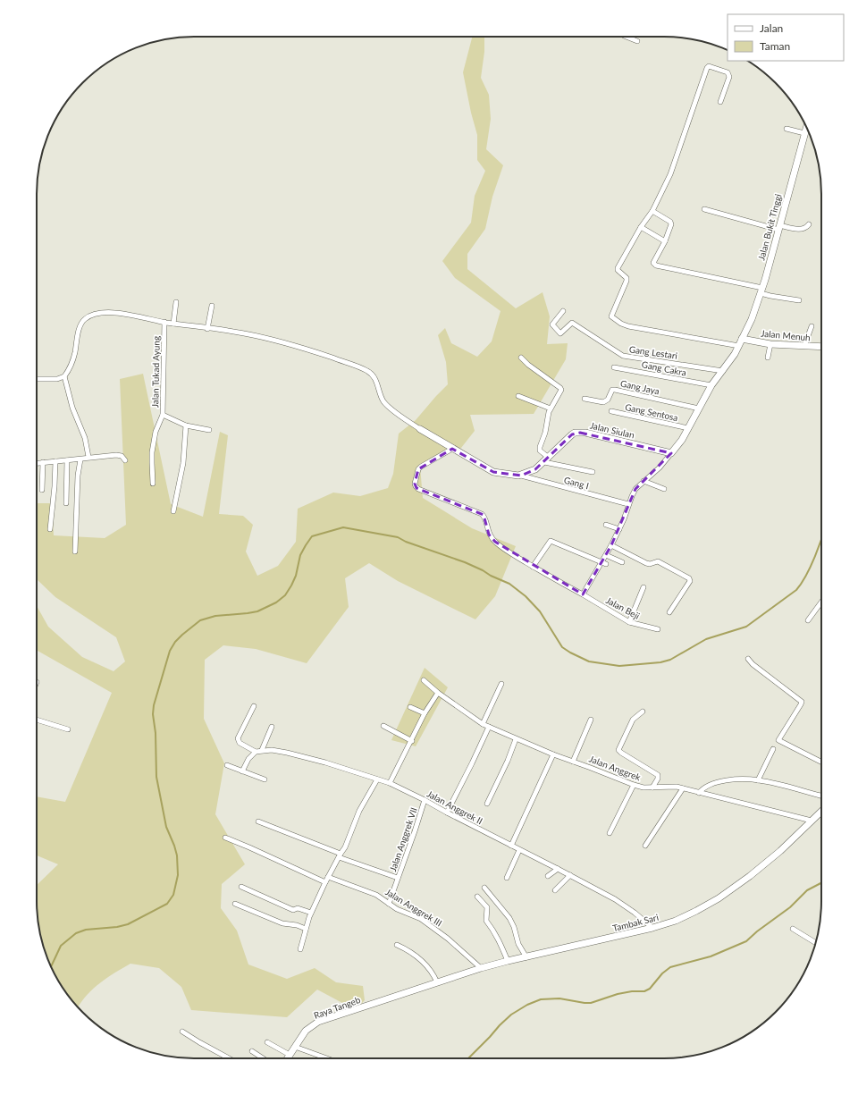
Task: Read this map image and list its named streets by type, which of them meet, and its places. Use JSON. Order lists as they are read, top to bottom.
{
  "streets": {
    "street": [
      "Jalan Bukit Tinggi",
      "Jalan Menuh",
      "Gang Lestari",
      "Gang Cakra",
      "Jalan Tukad Ayung",
      "Gang Jaya",
      "Gang Sentosa",
      "Jalan Siulan",
      "Gang I",
      "Jalan Beji",
      "Jalan Anggrek",
      "Jalan Anggrek II",
      "Jalan Anggrek VII",
      "Jalan Anggrek III",
      "Tambak Sari",
      "Raya Tangeb"
    ]
  },
  "crossings": [
    ["Jalan Bukit Tinggi", "Jalan Menuh"],
    ["Jalan Siulan", "Gang I"],
    ["Jalan Anggrek", "Tambak Sari"],
    ["Jalan Anggrek II", "Jalan Anggrek VII"],
    ["Jalan Anggrek II", "Tambak Sari"],
    ["Jalan Anggrek VII", "Jalan Anggrek III"],
    ["Jalan Anggrek III", "Tambak Sari"],
    ["Tambak Sari", "Raya Tangeb"]
  ],
  "legend": ["Jalan", "Taman"]
}
